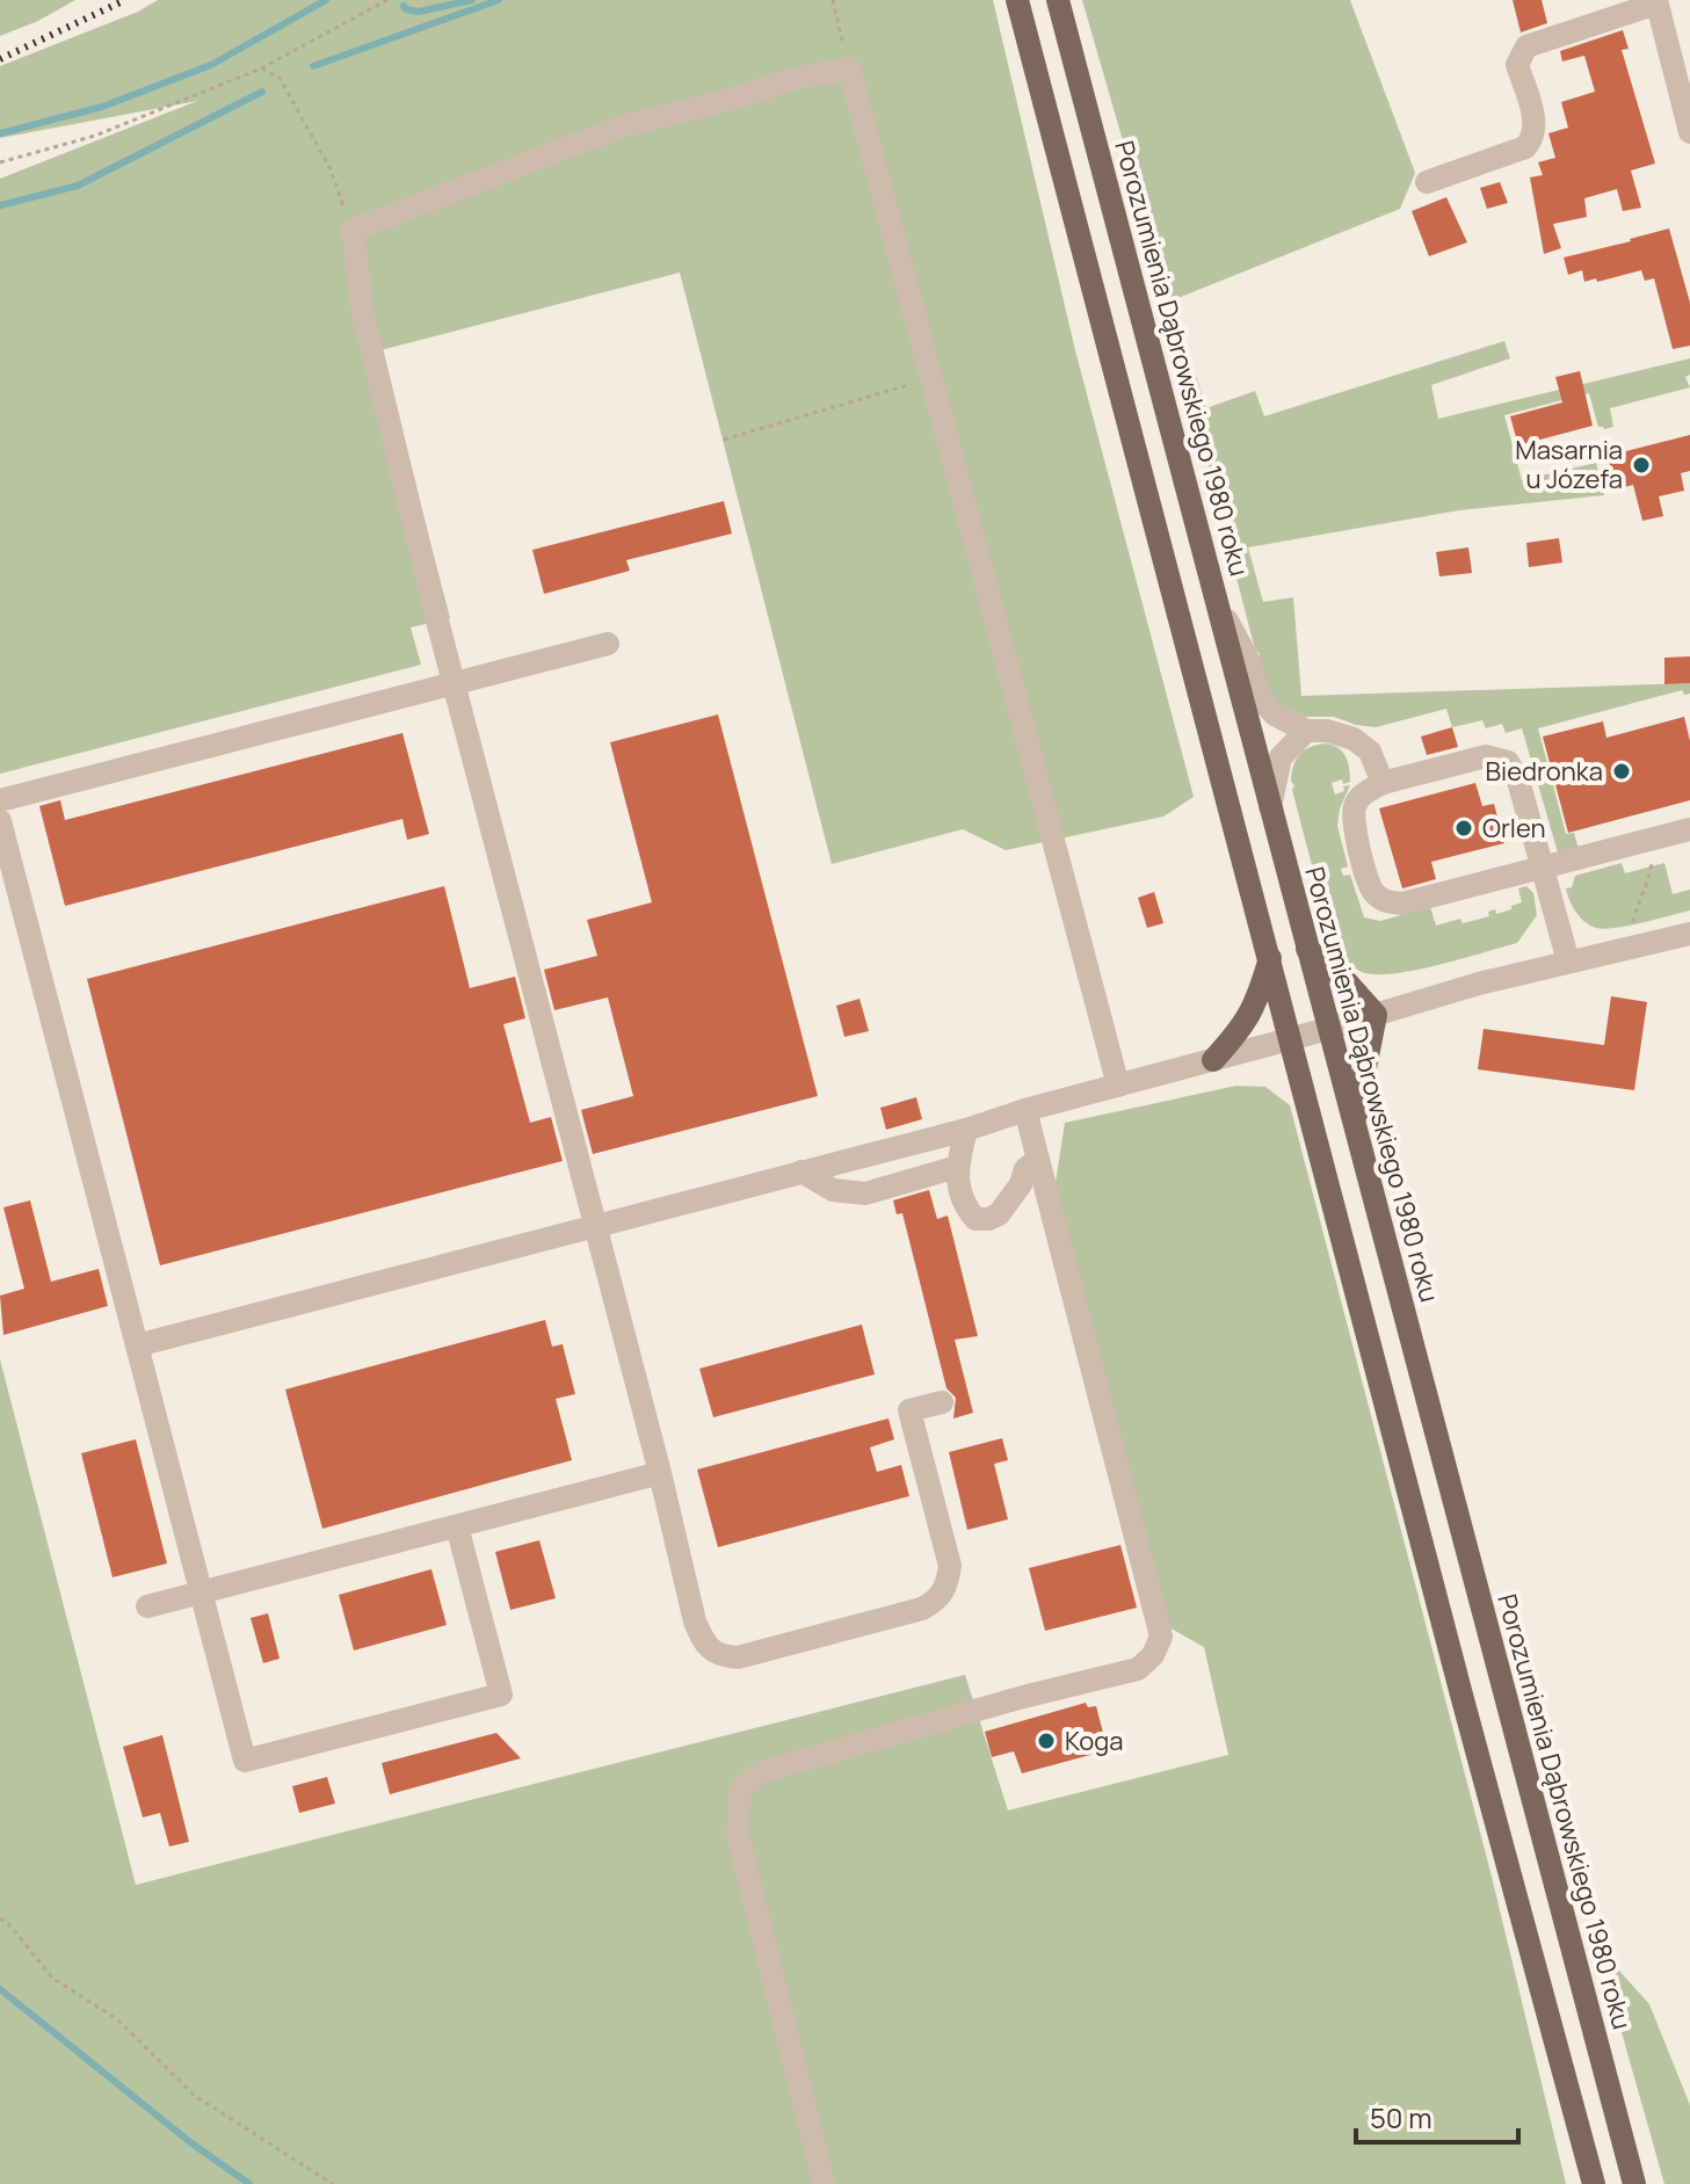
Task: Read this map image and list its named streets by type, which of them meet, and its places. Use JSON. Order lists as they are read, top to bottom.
{
  "streets": {
    "main road": ["Porozumienia Dąbrowskiego 1980 roku"]
  },
  "places": [
    "Masarnia u Józefa",
    "Biedronka",
    "Orlen",
    "Koga"
  ],
  "scale_bar": "50 m"
}
